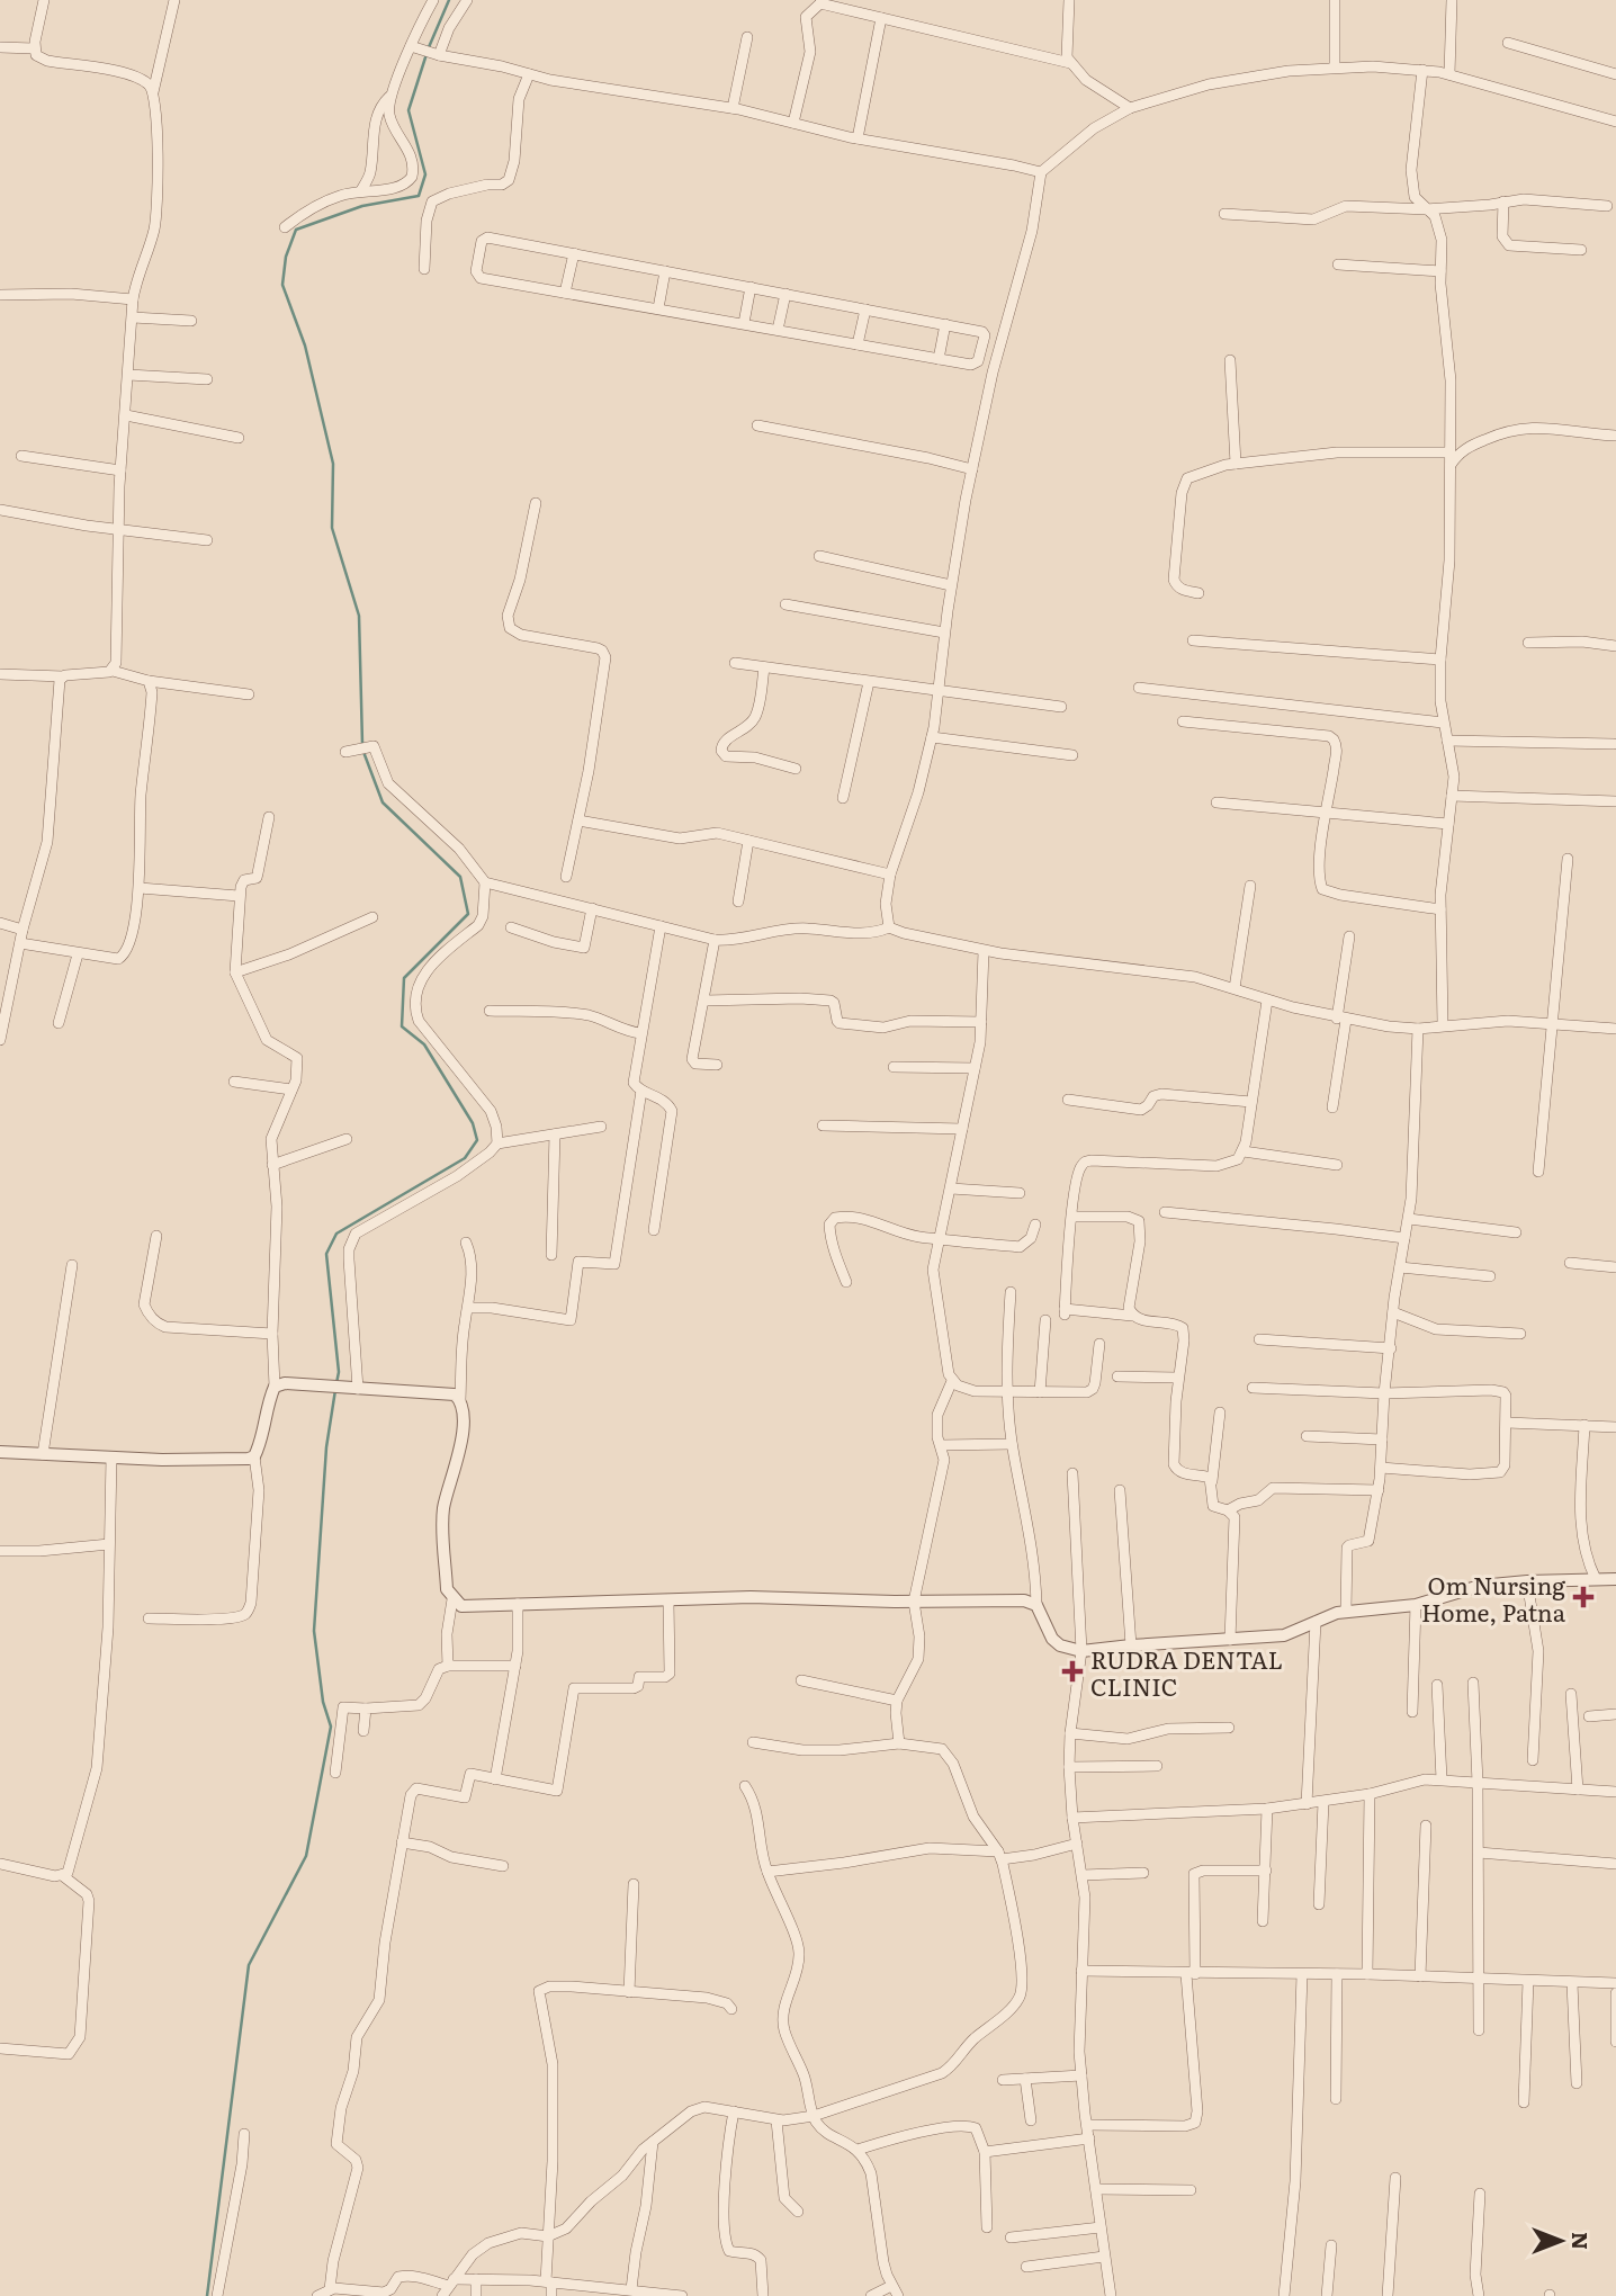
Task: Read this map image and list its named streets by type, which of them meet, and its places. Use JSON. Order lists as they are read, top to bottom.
{
  "places": {
    "health": ["Om Nursing Home, Patna", "RUDRA DENTAL CLINIC"]
  },
  "north": "right"
}
